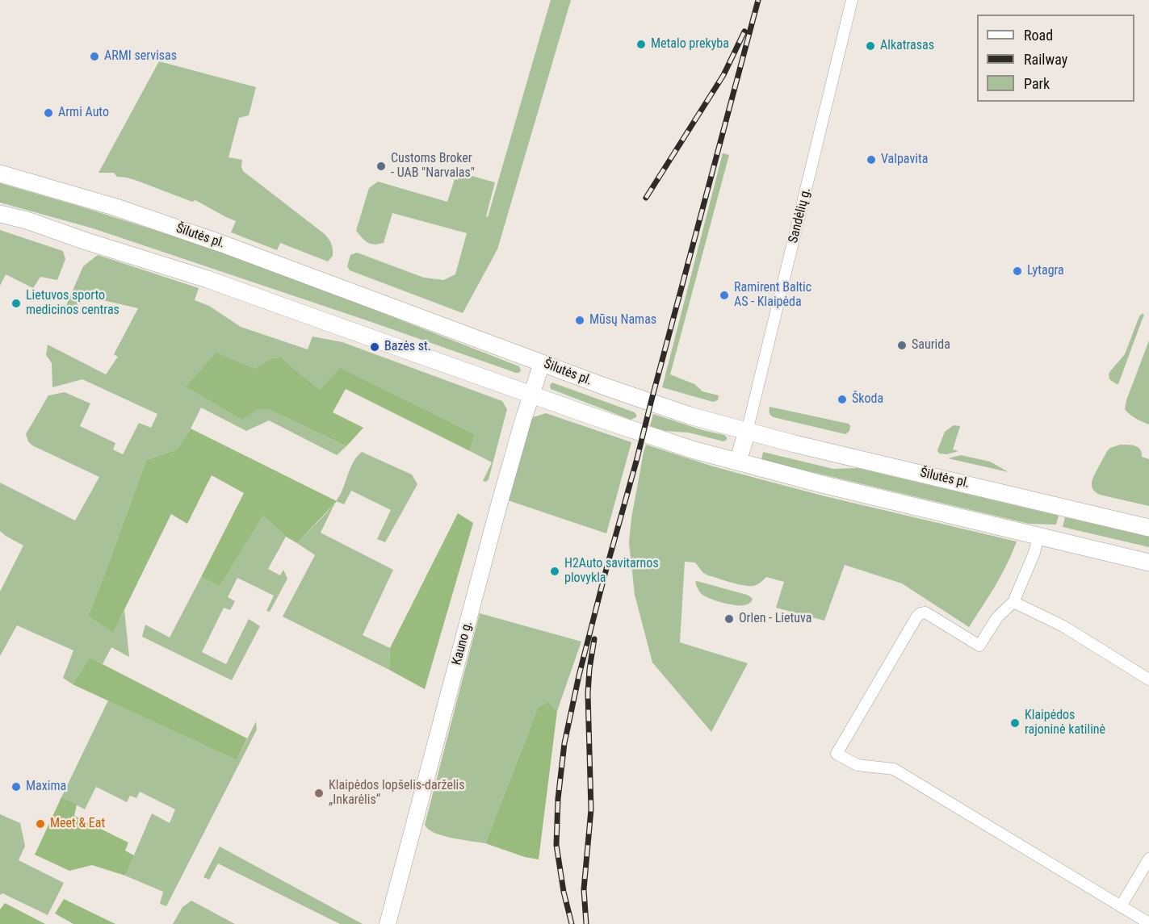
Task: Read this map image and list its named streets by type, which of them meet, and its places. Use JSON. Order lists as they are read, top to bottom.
{
  "streets": {
    "main road": ["Šilutės pl.", "Kauno g."],
    "street": ["Sandėlių g."]
  },
  "crossings": [
    ["Sandėlių g.", "Šilutės pl."],
    ["Šilutės pl.", "Kauno g."]
  ],
  "places": [
    "Metalo prekyba",
    "Alkatrasas",
    "ARMI servisas",
    "Armi Auto",
    "Valpavita",
    "Customs Broker - UAB \"Narvalas\"",
    "Lytagra",
    "Ramirent Baltic AS - Klaipėda",
    "Lietuvos sporto medicinos centras",
    "Mūsų Namas",
    "Saurida",
    "Bazės st.",
    "Škoda",
    "H2Auto savitarnos plovykla",
    "Orlen - Lietuva",
    "Klaipėdos rajoninė katilinė",
    "Maxima",
    "Klaipėdos lopšelis-darželis „Inkarėlis“",
    "Meet & Eat"
  ],
  "legend": ["Road", "Railway", "Park"]
}
